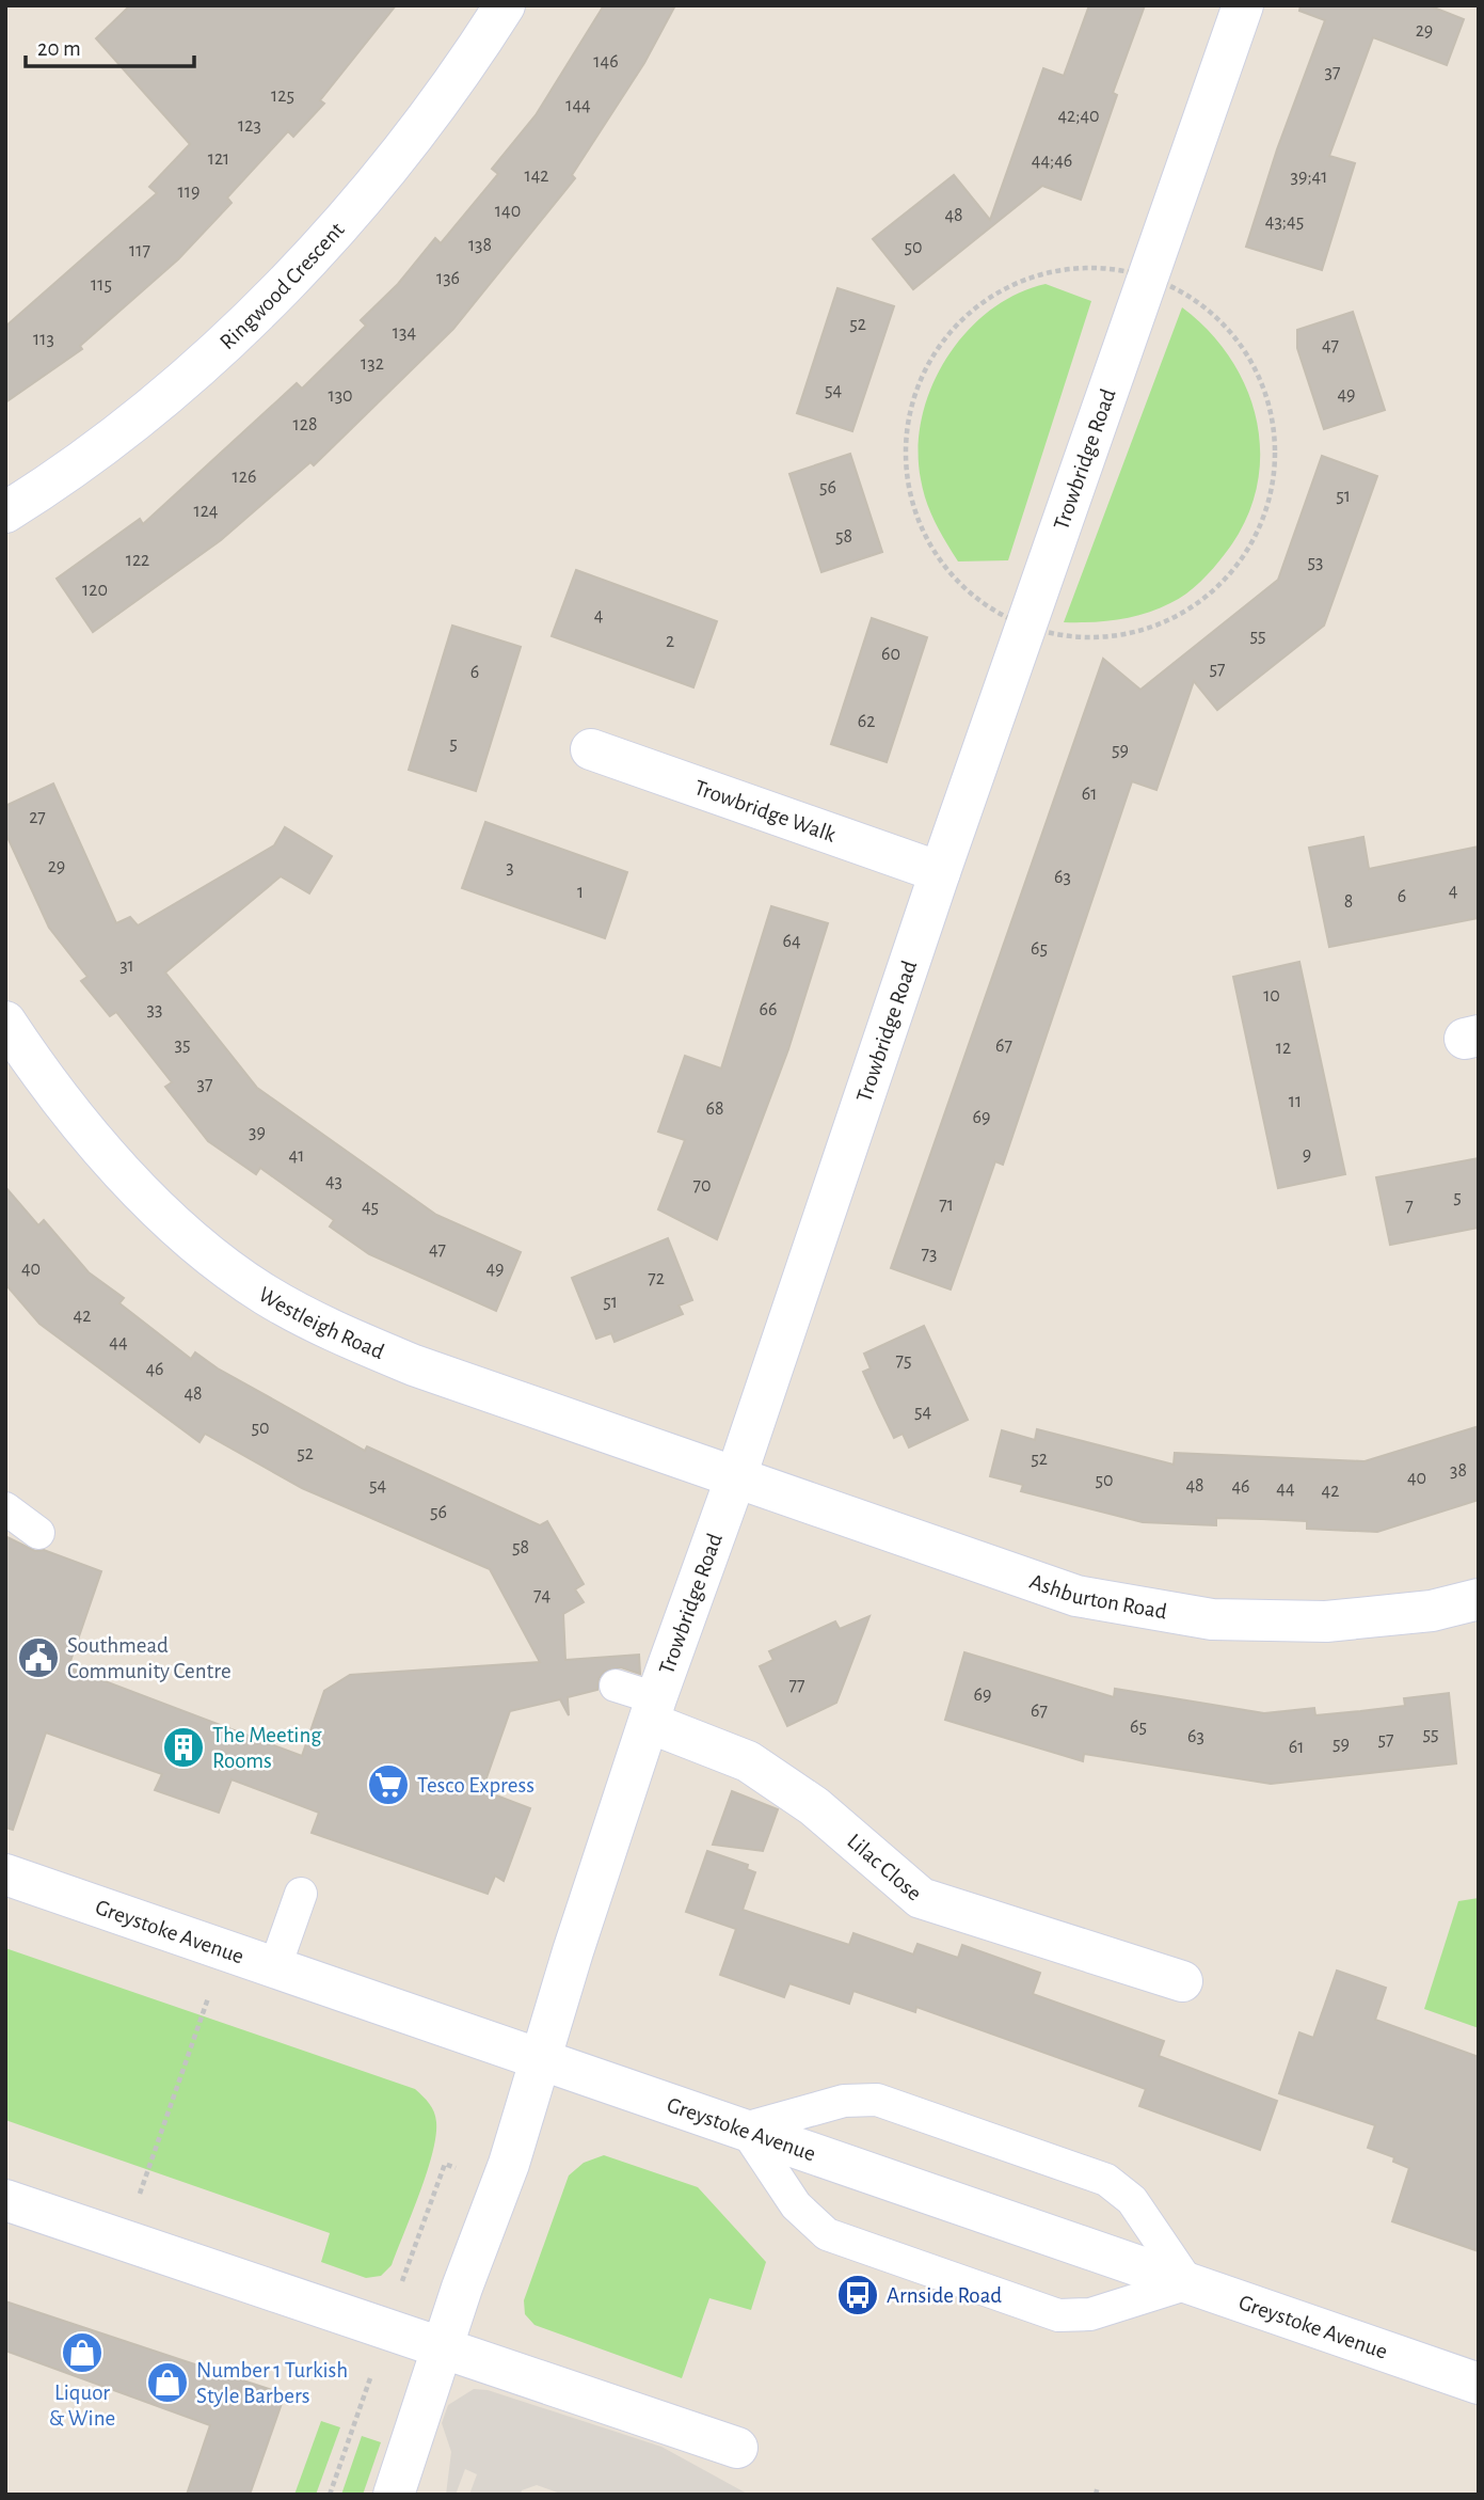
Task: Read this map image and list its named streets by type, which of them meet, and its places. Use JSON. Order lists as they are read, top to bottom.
{
  "streets": {
    "street": [
      "Ringwood Crescent",
      "Trowbridge Road",
      "Trowbridge Walk",
      "Westleigh Road",
      "Ashburton Road",
      "Lilac Close",
      "Greystoke Avenue"
    ]
  },
  "crossings": [
    ["Trowbridge Road", "Trowbridge Walk"],
    ["Trowbridge Road", "Westleigh Road"],
    ["Trowbridge Road", "Ashburton Road"],
    ["Trowbridge Road", "Lilac Close"],
    ["Trowbridge Road", "Greystoke Avenue"],
    ["Westleigh Road", "Ashburton Road"]
  ],
  "places": {
    "public building": ["Southmead Community Centre"],
    "building": ["The Meeting Rooms"],
    "supermarket": ["Tesco Express"],
    "bus stop": ["Arnside Road"],
    "shop": ["Liquor & Wine", "Number 1 Turkish Style Barbers"]
  },
  "house_numbers": [
    "29",
    "146",
    "37",
    "125",
    "144",
    "42;40",
    "123",
    "121",
    "44;46",
    "142",
    "39;41",
    "119",
    "140",
    "48",
    "43;45",
    "138",
    "50",
    "117",
    "136",
    "115",
    "52",
    "134",
    "113",
    "47",
    "132",
    "54",
    "49",
    "130",
    "128",
    "126",
    "56",
    "51",
    "124",
    "58",
    "122",
    "53",
    "120",
    "4",
    "55",
    "2",
    "60",
    "57",
    "6",
    "62",
    "5",
    "59",
    "61",
    "27",
    "29",
    "3",
    "63",
    "4",
    "1",
    "6",
    "8",
    "64",
    "65",
    "31",
    "10",
    "33",
    "66",
    "35",
    "67",
    "12",
    "37",
    "11",
    "68",
    "69",
    "39",
    "9",
    "41",
    "43",
    "70",
    "5",
    "71",
    "7",
    "45",
    "47",
    "73",
    "40",
    "49",
    "72",
    "51",
    "42",
    "44",
    "75",
    "46",
    "48",
    "54",
    "50",
    "52",
    "52",
    "38",
    "40",
    "50",
    "54",
    "48",
    "46",
    "44",
    "42",
    "56",
    "58",
    "74",
    "77",
    "69",
    "67",
    "65",
    "55",
    "63",
    "57",
    "59",
    "61"
  ],
  "scale_bar": "20 m"
}
